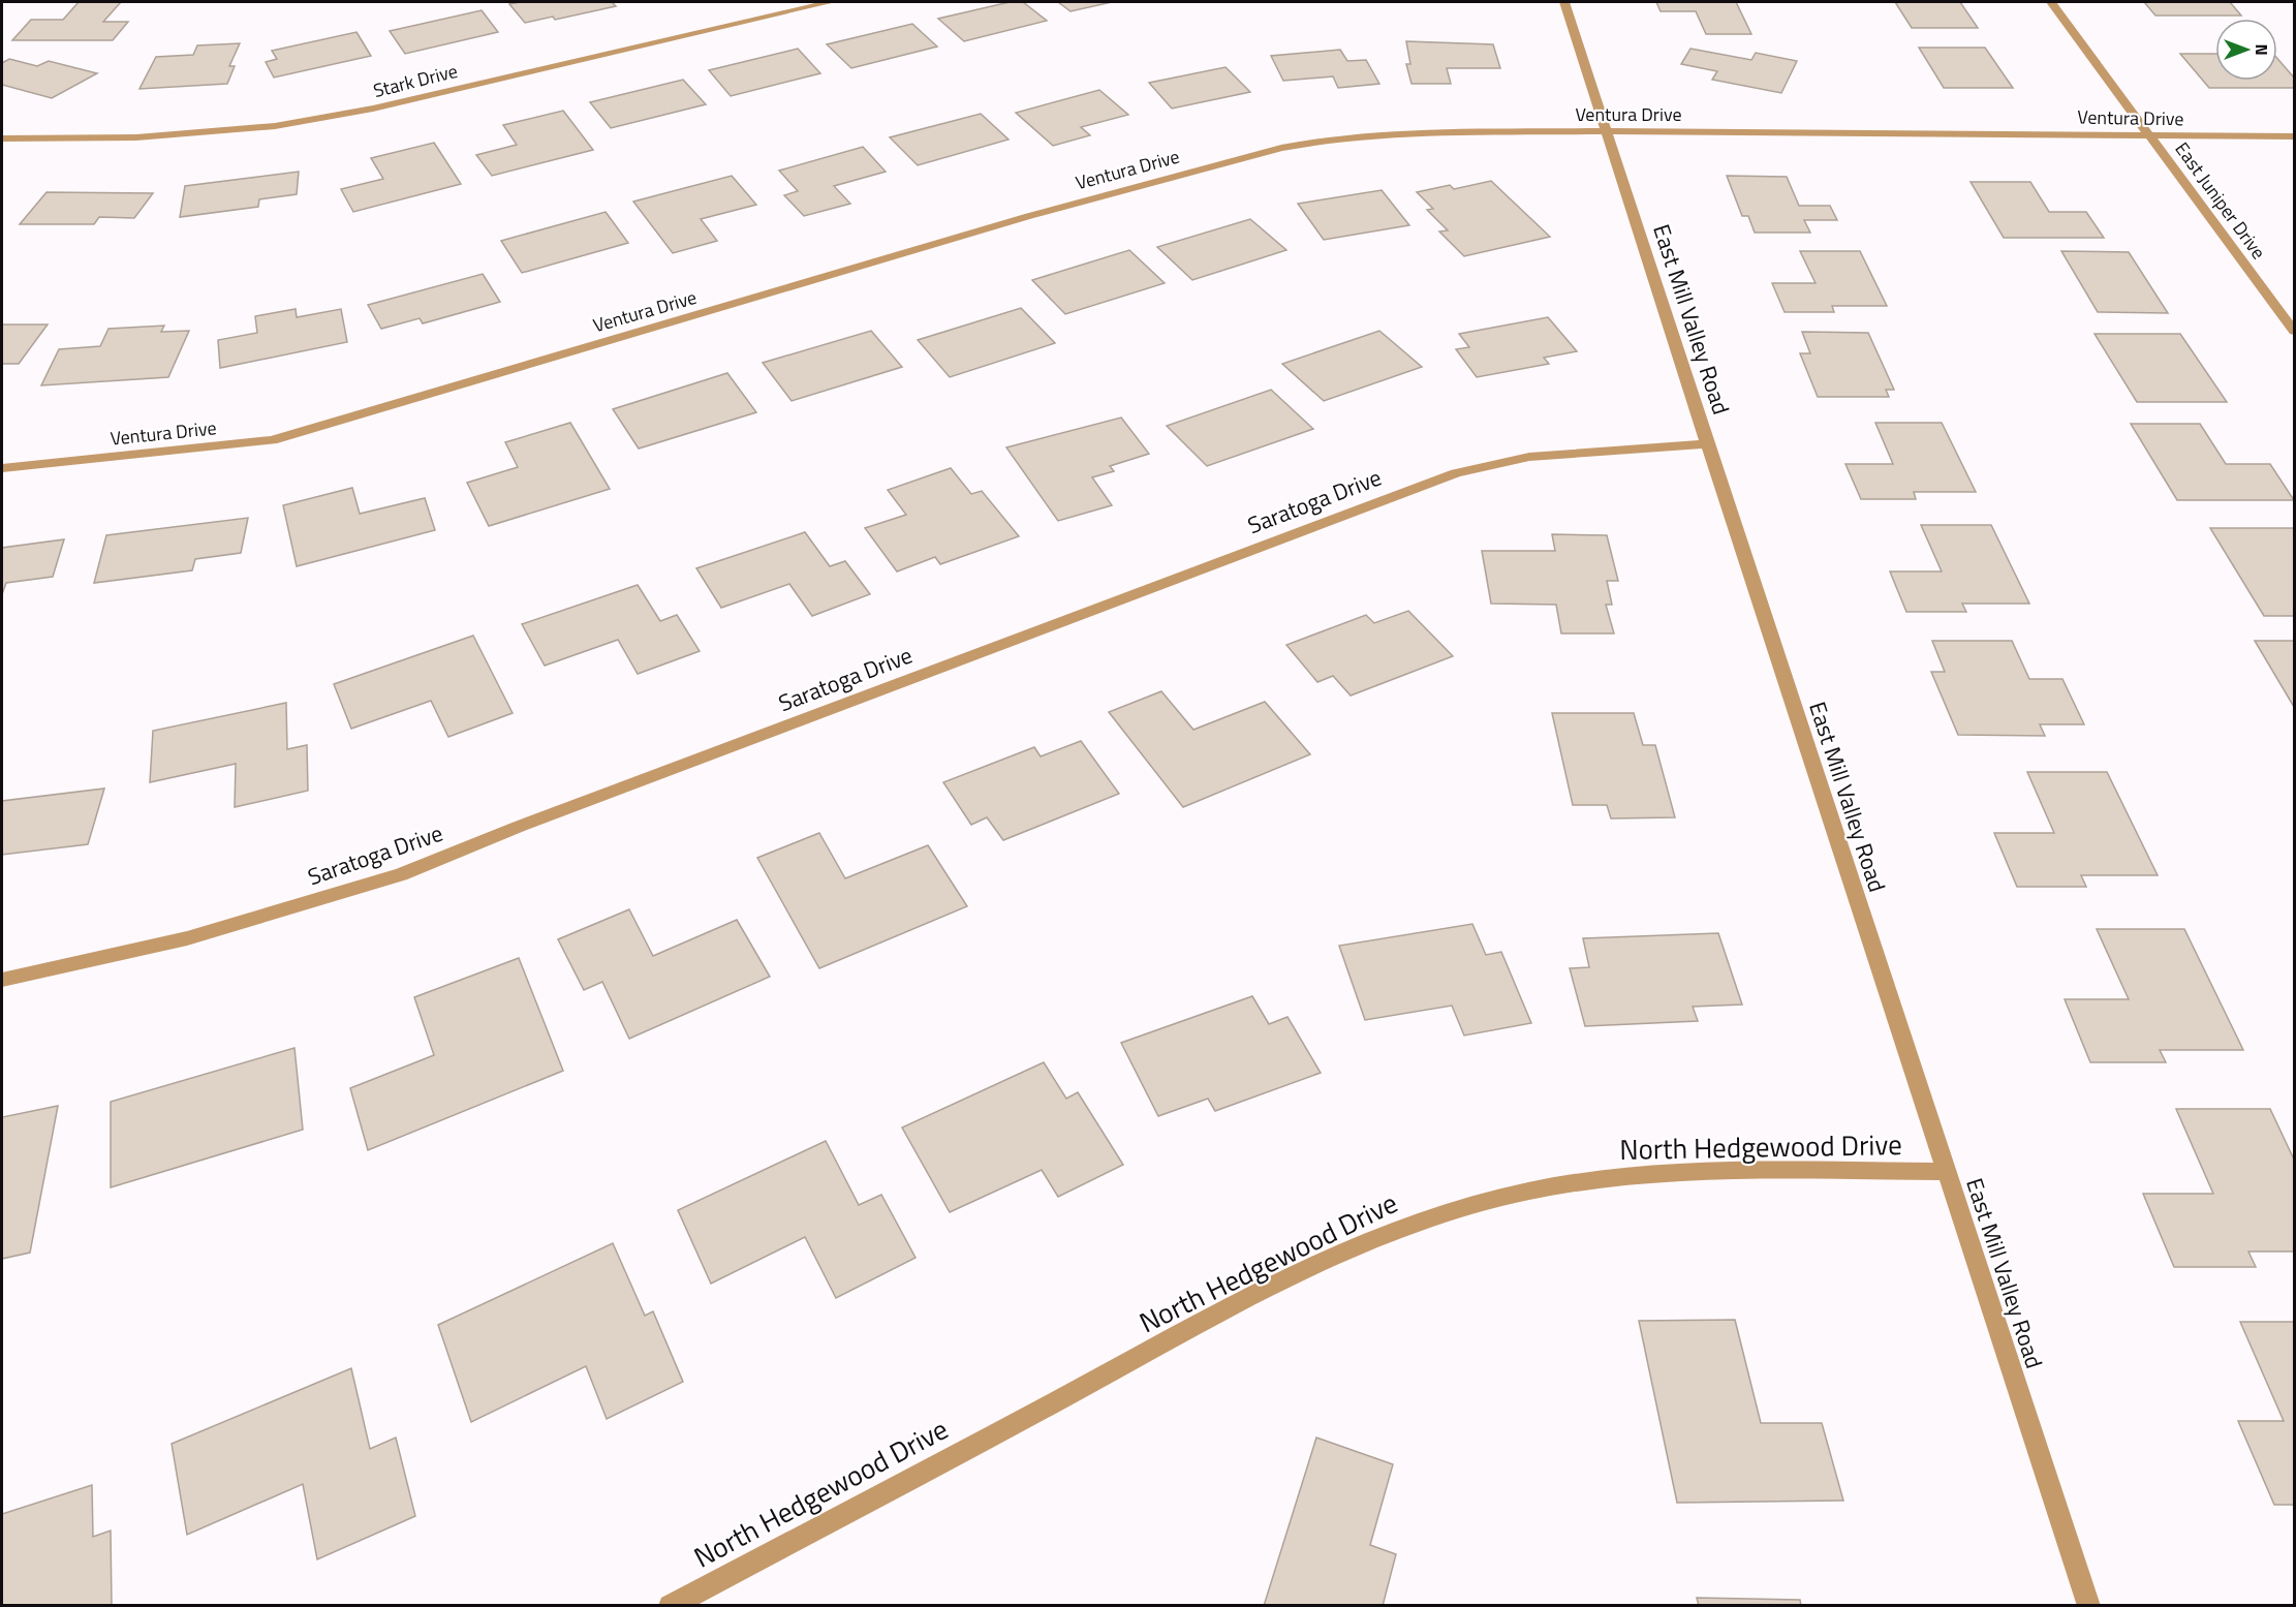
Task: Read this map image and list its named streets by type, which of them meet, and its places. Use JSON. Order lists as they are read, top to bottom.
{
  "streets": {
    "street": [
      "Stark Drive",
      "Ventura Drive",
      "East Juniper Drive",
      "East Mill Valley Road",
      "Saratoga Drive",
      "North Hedgewood Drive"
    ]
  },
  "crossings": [
    ["Ventura Drive", "East Juniper Drive"],
    ["Ventura Drive", "East Mill Valley Road"],
    ["East Mill Valley Road", "Saratoga Drive"],
    ["East Mill Valley Road", "North Hedgewood Drive"]
  ],
  "north": "right"
}
